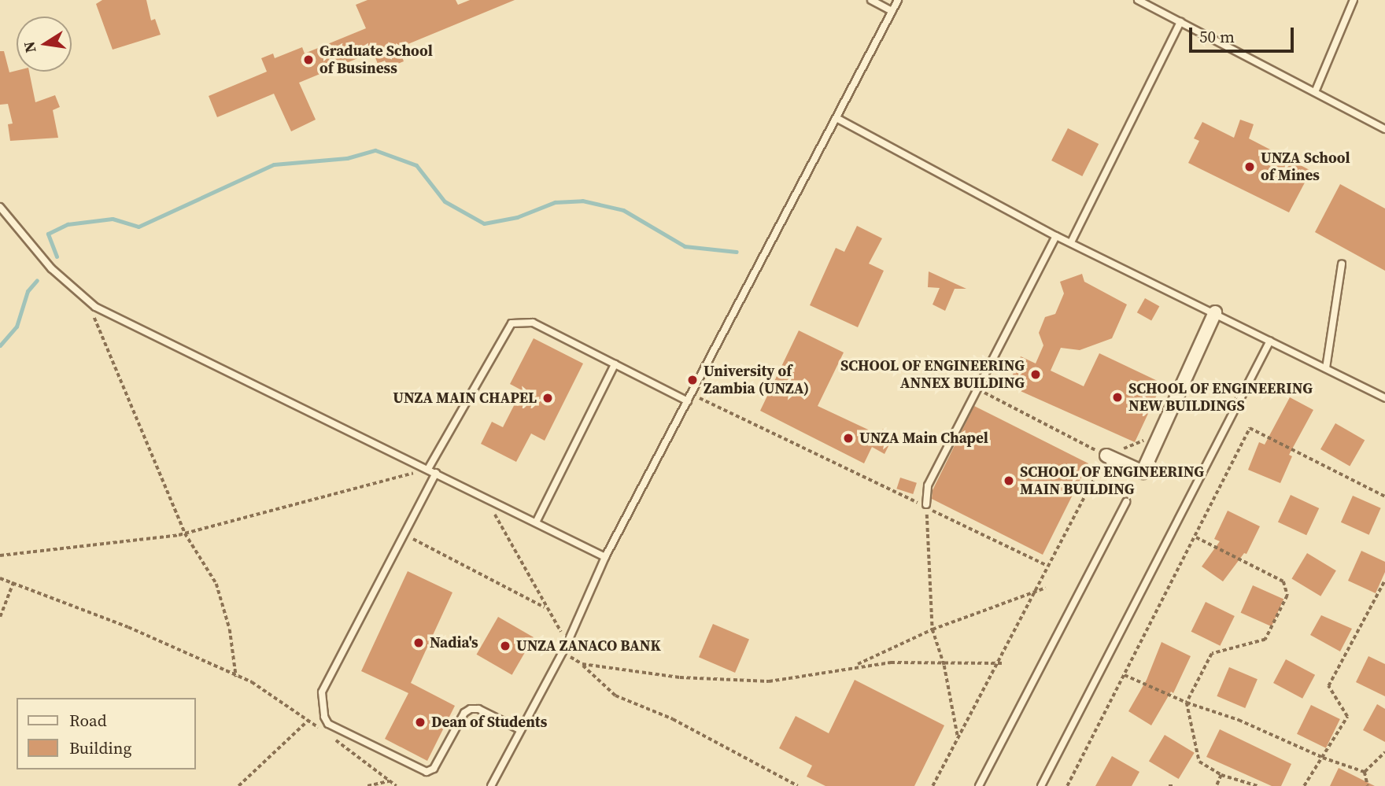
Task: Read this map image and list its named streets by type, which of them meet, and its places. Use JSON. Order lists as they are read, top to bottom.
{
  "places": [
    "Graduate School of Business",
    "UNZA School of Mines",
    "SCHOOL OF ENGINEERING ANNEX BUILDING",
    "University of Zambia (UNZA)",
    "SCHOOL OF ENGINEERING NEW BUILDINGS",
    "UNZA MAIN CHAPEL",
    "UNZA Main Chapel",
    "SCHOOL OF ENGINEERING MAIN BUILDING",
    "Nadia's",
    "UNZA ZANACO BANK",
    "Dean of Students"
  ],
  "legend": ["Road", "Building"],
  "scale_bar": "50 m",
  "north": "left"
}
